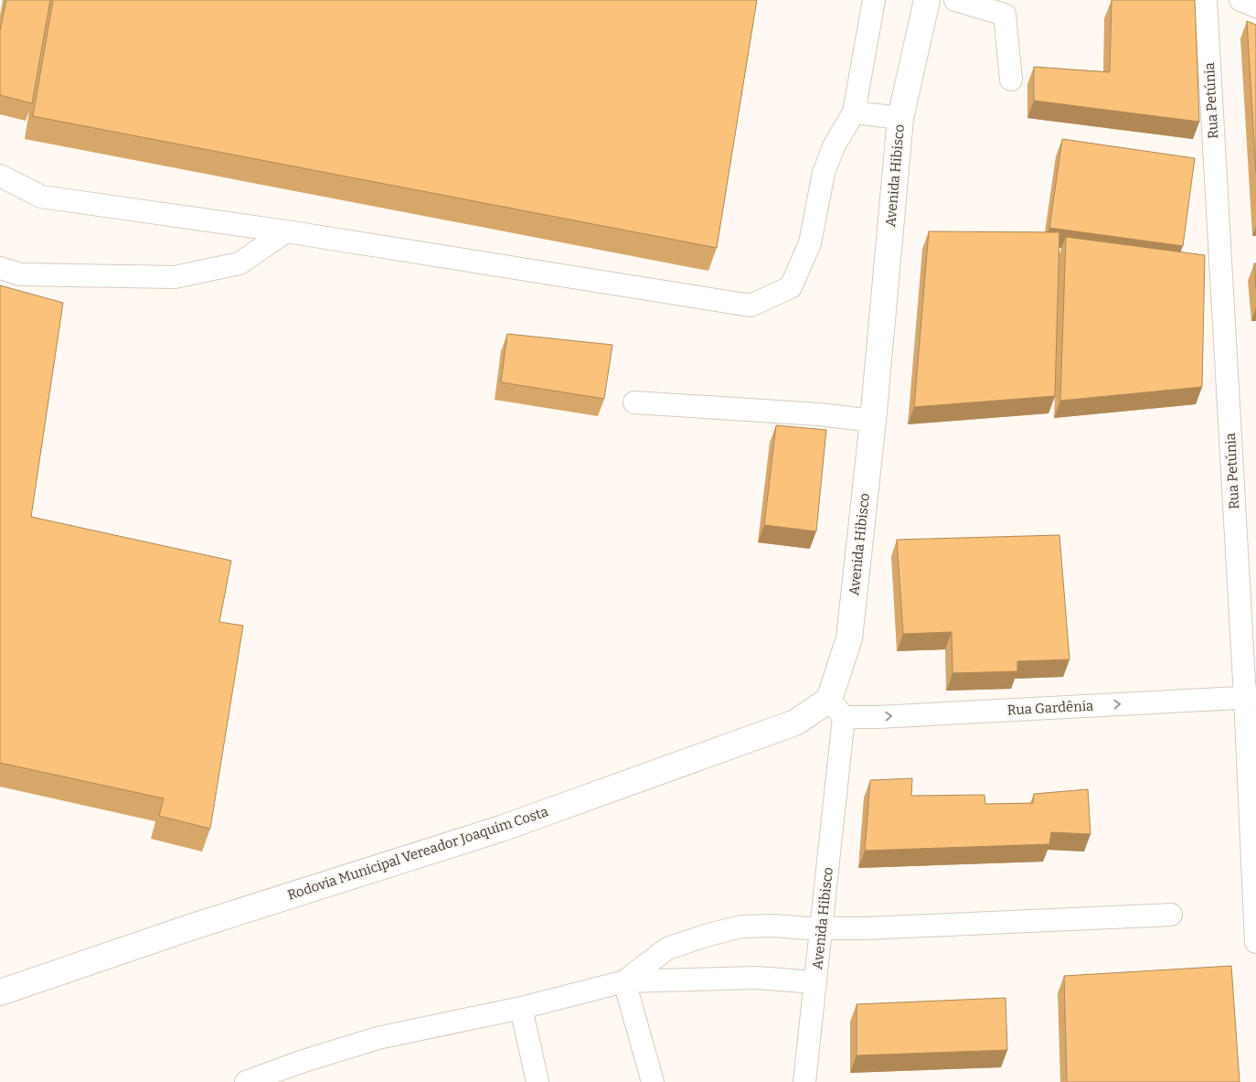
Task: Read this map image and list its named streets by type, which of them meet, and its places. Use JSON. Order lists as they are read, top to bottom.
{
  "streets": {
    "main road": ["Avenida Hibisco", "Rodovia Municipal Vereador Joaquim Costa"],
    "street": ["Rua Petúnia", "Rua Gardênia"]
  },
  "crossings": [
    ["Rua Petúnia", "Rua Gardênia"],
    ["Avenida Hibisco", "Rua Gardênia"],
    ["Avenida Hibisco", "Rodovia Municipal Vereador Joaquim Costa"],
    ["Rua Gardênia", "Rodovia Municipal Vereador Joaquim Costa"]
  ],
  "one_way": ["Rua Gardênia"]
}
